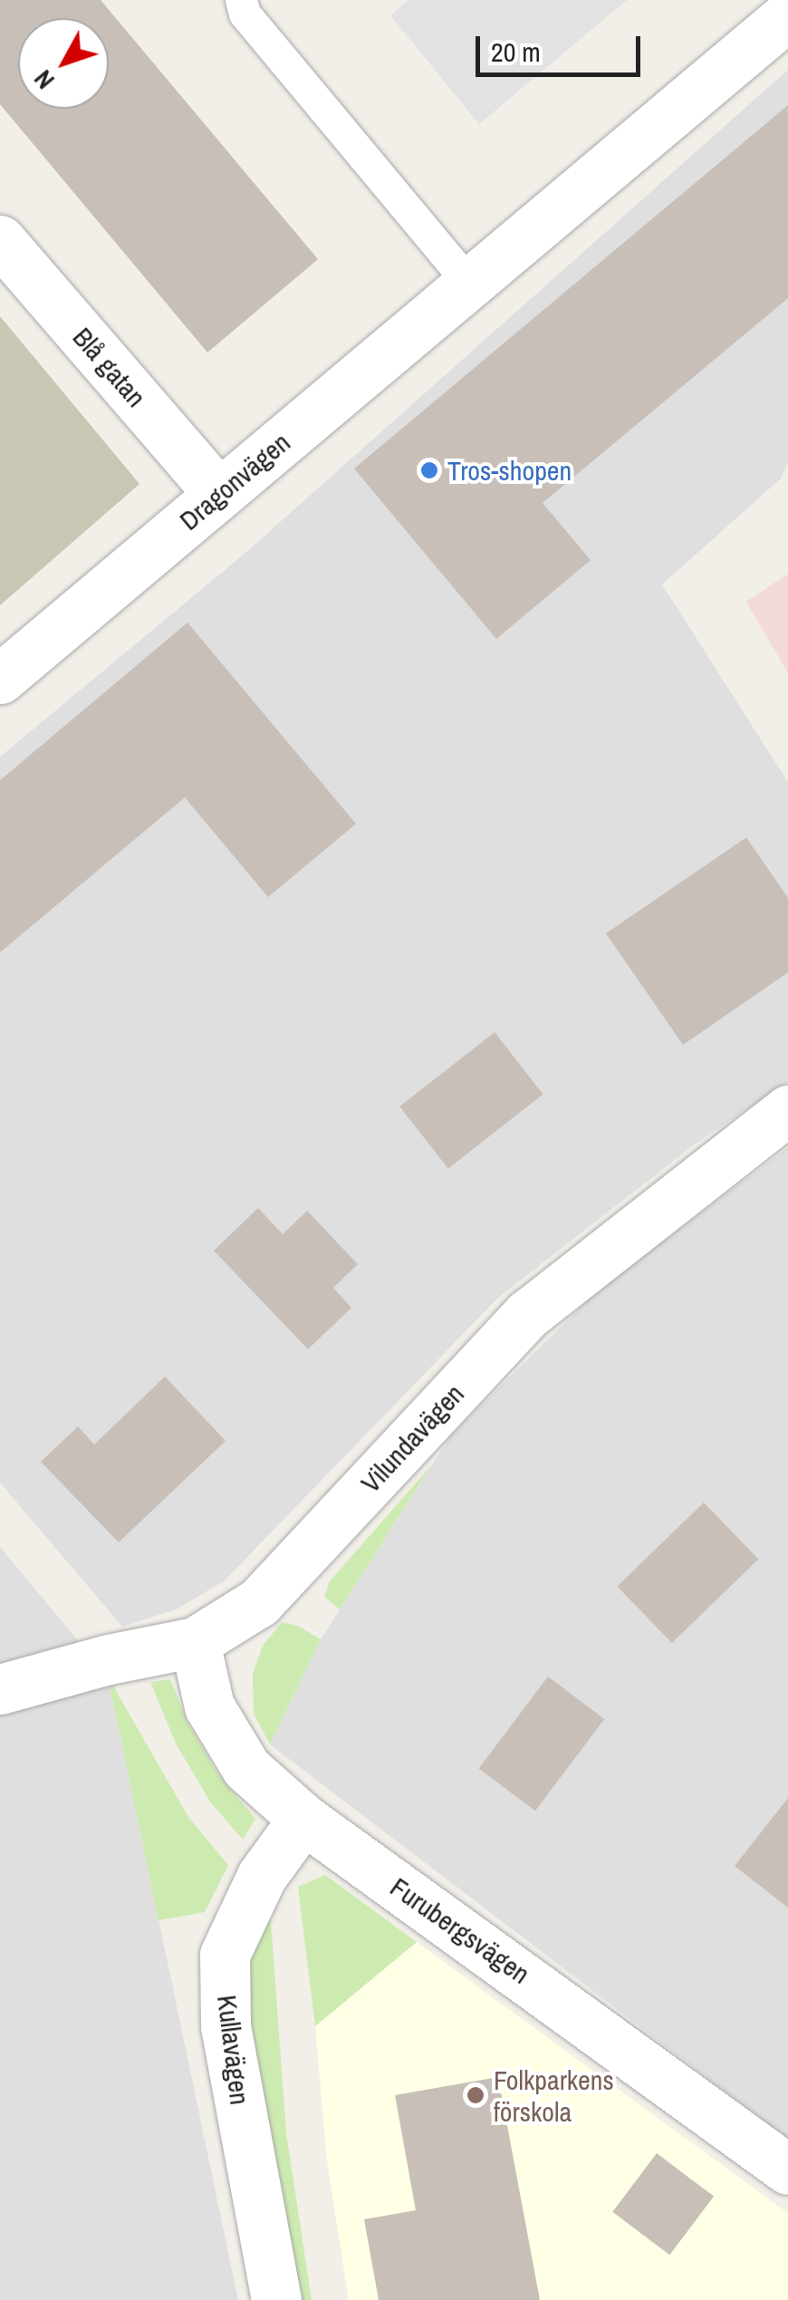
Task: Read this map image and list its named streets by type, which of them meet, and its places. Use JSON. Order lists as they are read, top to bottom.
{
  "streets": {
    "street": [
      "Blå gatan",
      "Dragonvägen",
      "Vilundavägen",
      "Furubergsvägen",
      "Kullavägen"
    ]
  },
  "crossings": [
    ["Blå gatan", "Dragonvägen"],
    ["Vilundavägen", "Furubergsvägen"],
    ["Furubergsvägen", "Kullavägen"]
  ],
  "places": ["Tros-shopen", "Folkparkens förskola"],
  "scale_bar": "20 m",
  "north": "bottom left"
}
